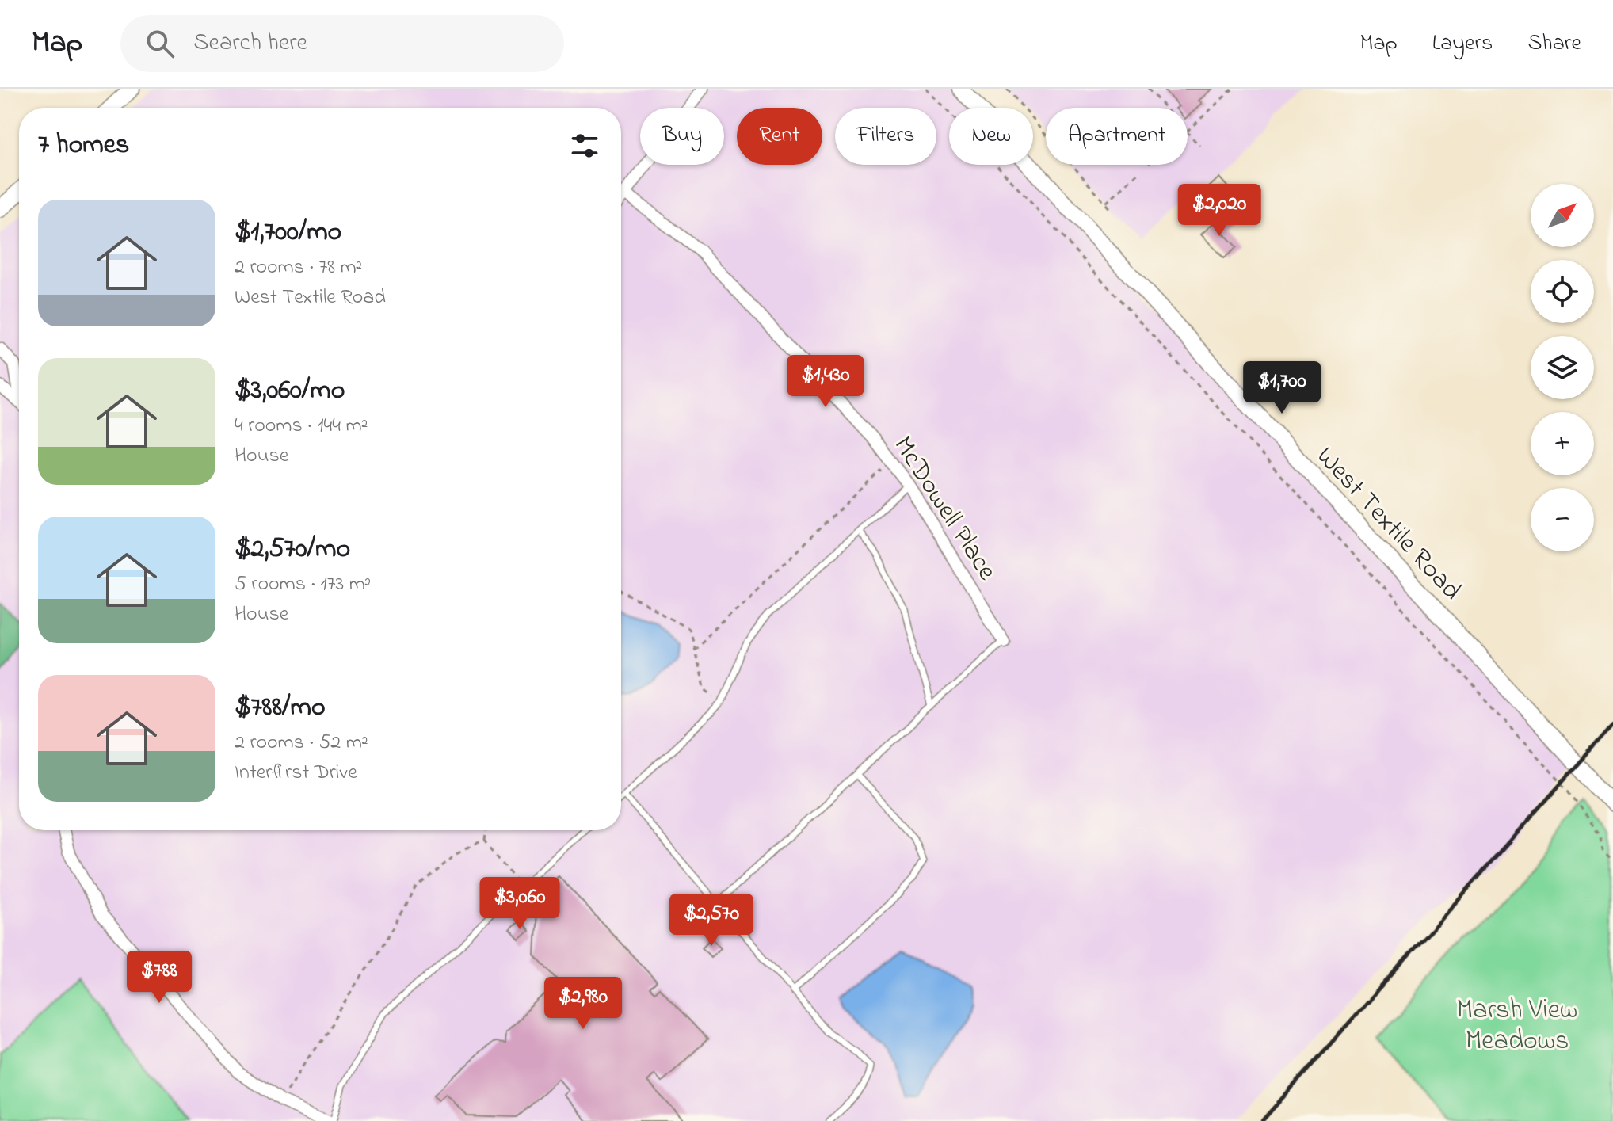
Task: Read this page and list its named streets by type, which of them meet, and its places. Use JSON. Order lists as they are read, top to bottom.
{
  "streets": {
    "main road": ["West Textile Road"],
    "street": ["McDowell Place"]
  },
  "parks": ["Marsh View Meadows"],
  "north": "top right",
  "page": {
    "header": "Map",
    "search": "Search here",
    "nav": ["Map", "Layers", "Share"],
    "chip": [
      "Buy",
      "Rent",
      "Filters",
      "New",
      "Apartment"
    ],
    "heading": "7 homes",
    "map_buttons": ["+", "−"],
    "price": [
      "$2,020",
      "$1,430",
      "$1,700",
      "$3,060",
      "$2,570",
      "$788",
      "$2,980"
    ],
    "list": [
      {
        "name": "$1,700/mo",
        "note": "2 rooms · 78 m² · West Textile Road"
      },
      {
        "name": "$3,060/mo",
        "note": "4 rooms · 144 m² · House"
      },
      {
        "name": "$2,570/mo",
        "note": "5 rooms · 173 m² · House"
      },
      {
        "name": "$788/mo",
        "note": "2 rooms · 52 m² · Interfirst Drive"
      }
    ]
  }
}
